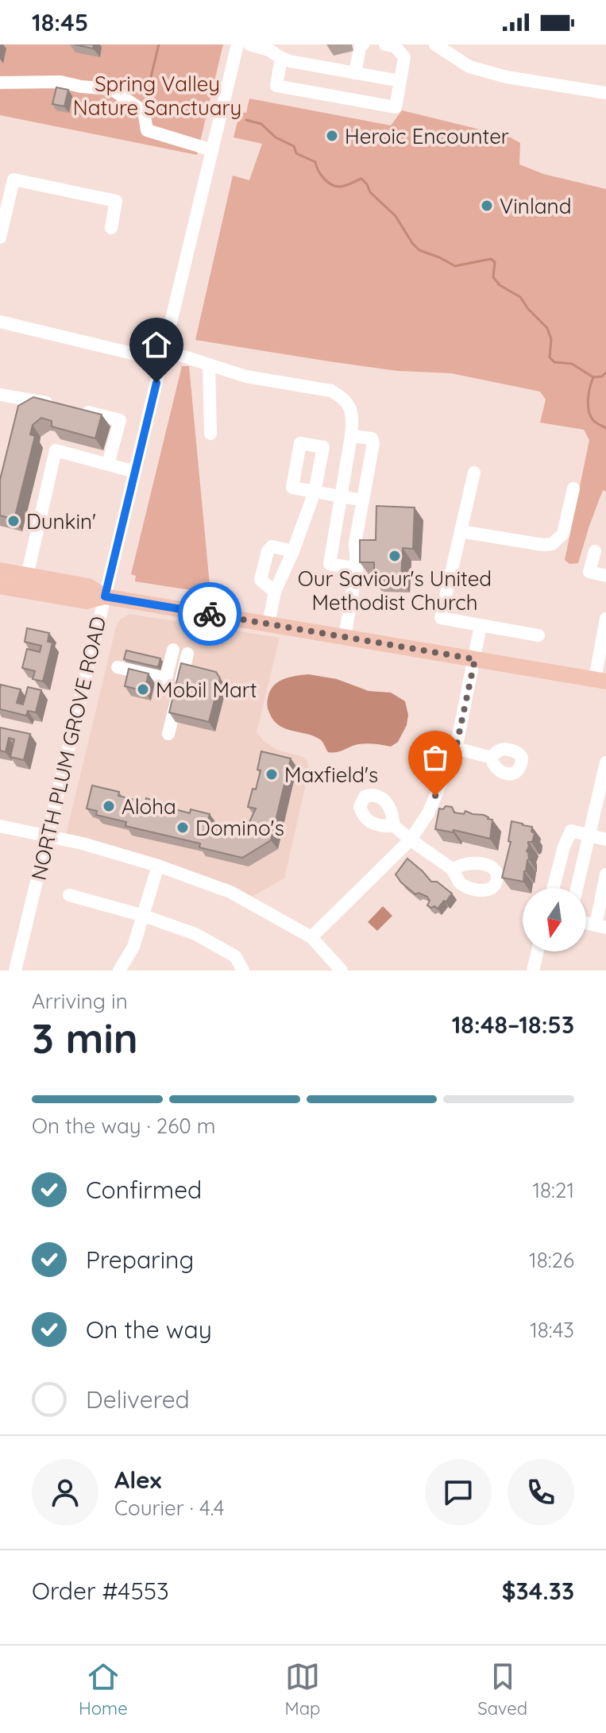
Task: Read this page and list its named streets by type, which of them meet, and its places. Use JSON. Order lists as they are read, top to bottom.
{
  "streets": {
    "street": ["NORTH PLUM GROVE ROAD"]
  },
  "parks": ["Spring Valley Nature Sanctuary"],
  "places": [
    "Heroic Encounter",
    "Vinland",
    "Dunkin'",
    "Our Saviour's United Methodist Church",
    "Mobil Mart",
    "Maxfield's",
    "Aloha",
    "Domino's"
  ],
  "north": "bottom",
  "page": {
    "status": "18:45",
    "heading": ["3 min", "Arriving in", "18:48–18:53"],
    "panel": [
      "Alex",
      "Courier · 4.4",
      "Order #4553",
      "$34.33"
    ],
    "bar": "On the way · 260 m",
    "list": [
      ["Confirmed", "18:21"],
      ["Preparing", "18:26"],
      ["On the way", "18:43"],
      "Delivered"
    ],
    "tabs": ["Home", "Map", "Saved"]
  }
}
